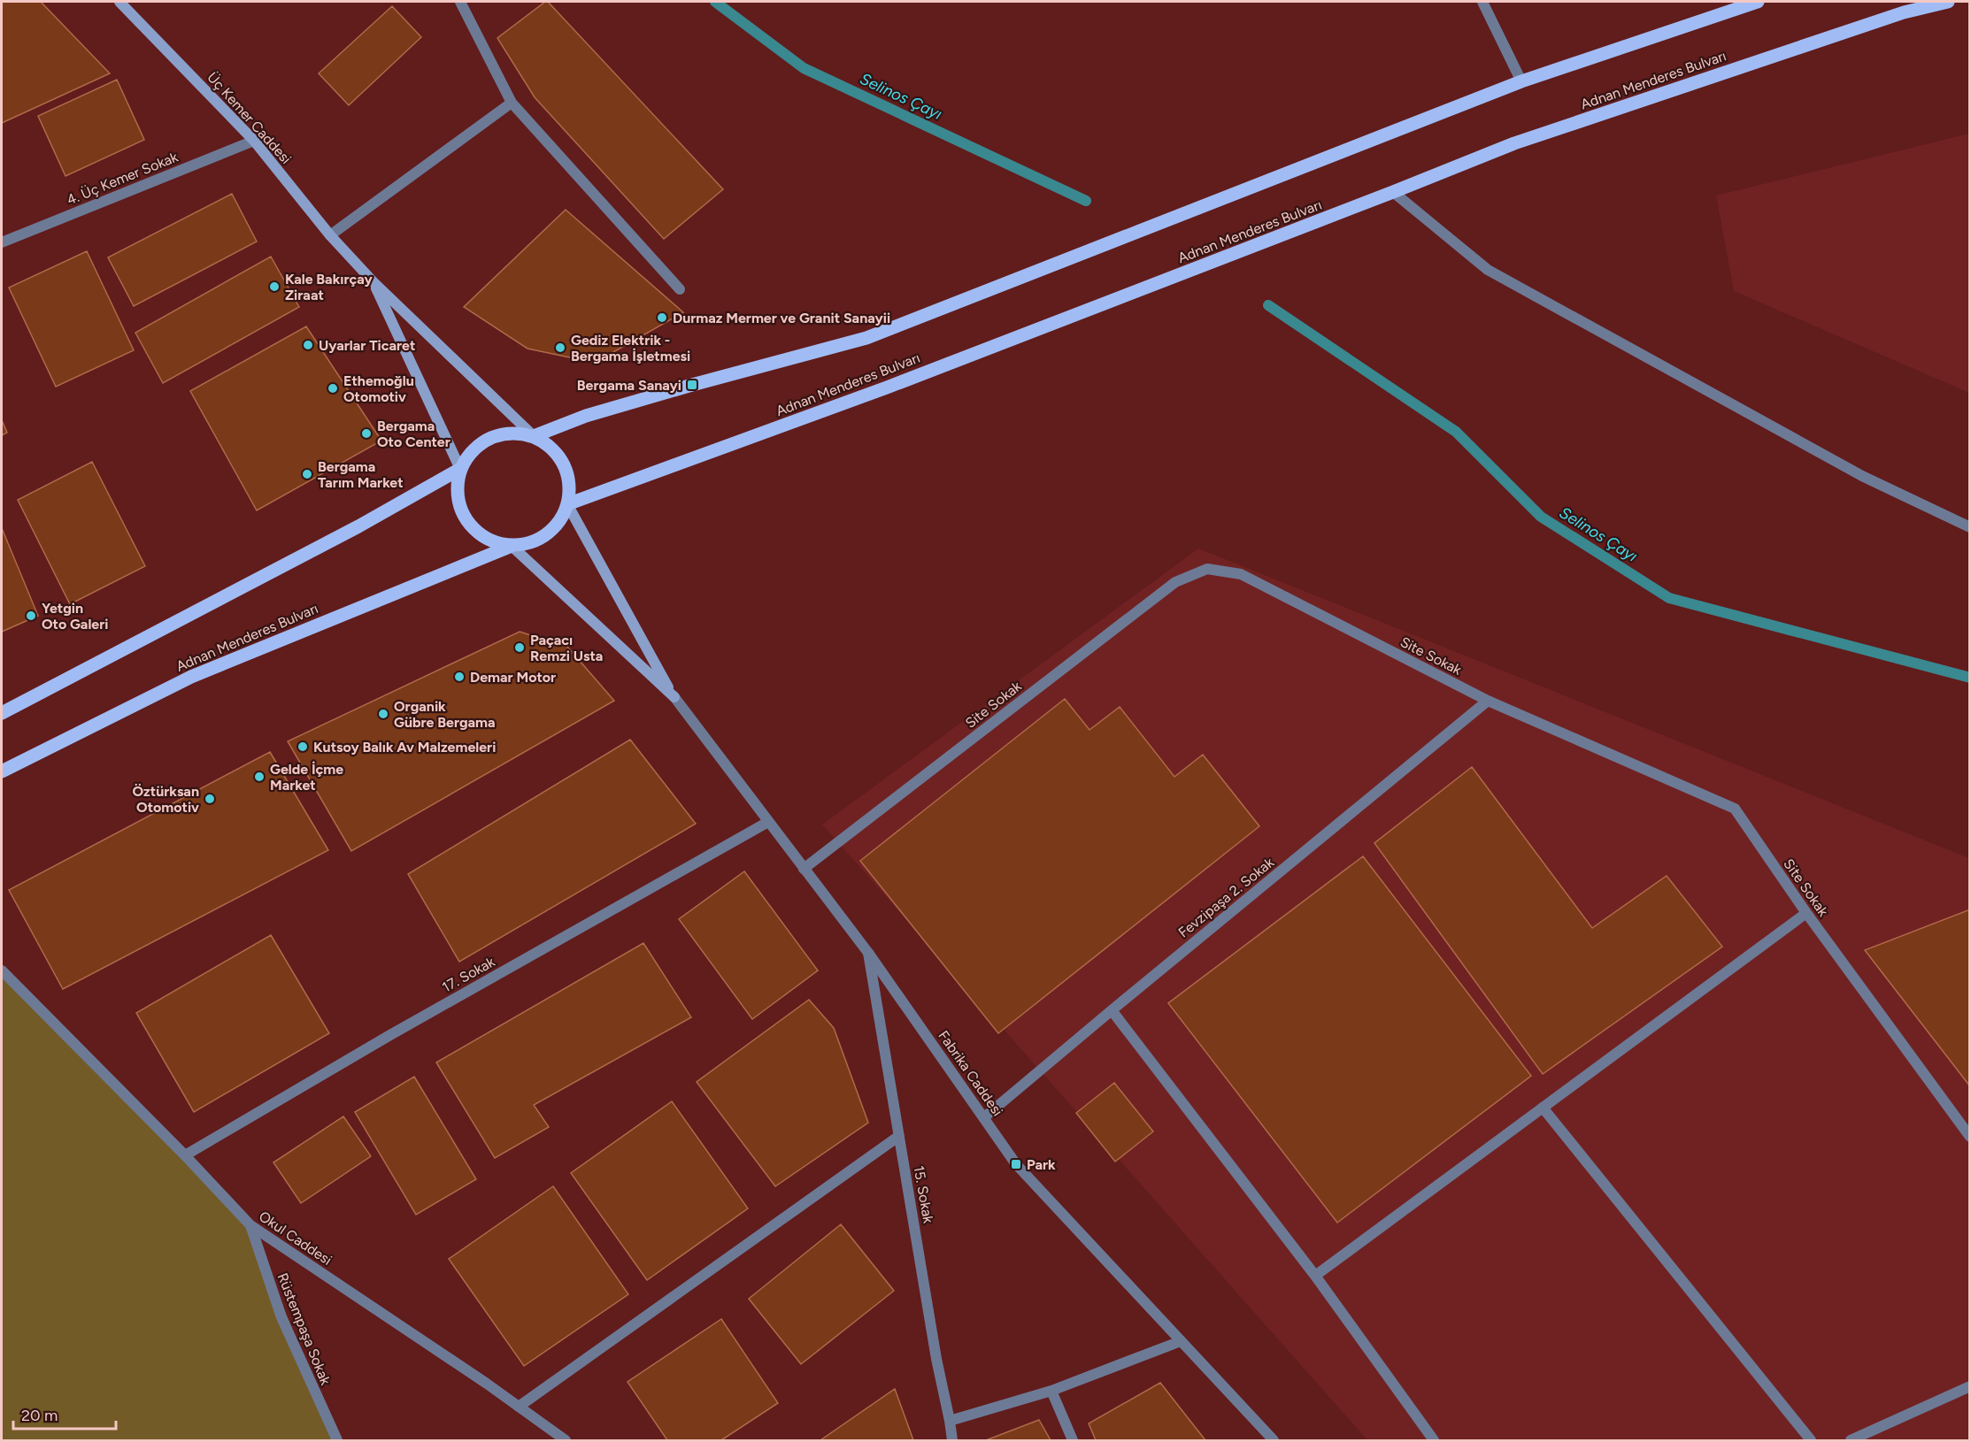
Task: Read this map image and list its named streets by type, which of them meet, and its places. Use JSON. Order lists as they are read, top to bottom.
{
  "streets": {
    "main road": ["Adnan Menderes Bulvarı", "Üç Kemer Caddesi"],
    "street": [
      "4. Üç Kemer Sokak",
      "Site Sokak",
      "Fevzipaşa 2. Sokak",
      "17. Sokak",
      "Fabrika Caddesi",
      "15. Sokak",
      "Okul Caddesi",
      "Rüstempaşa Sokak"
    ]
  },
  "crossings": [
    ["Üç Kemer Caddesi", "4. Üç Kemer Sokak"],
    ["Site Sokak", "Fevzipaşa 2. Sokak"],
    ["Site Sokak", "Fabrika Caddesi"],
    ["Fevzipaşa 2. Sokak", "Fabrika Caddesi"],
    ["17. Sokak", "Fabrika Caddesi"],
    ["17. Sokak", "Okul Caddesi"],
    ["Fabrika Caddesi", "15. Sokak"],
    ["Okul Caddesi", "Rüstempaşa Sokak"]
  ],
  "water": ["Selinos Çayı"],
  "places": {
    "other": [
      "Kale Bakırçay Ziraat",
      "Durmaz Mermer ve Granit Sanayii",
      "Uyarlar Ticaret",
      "Gediz Elektrik - Bergama İşletmesi",
      "Ethemoğlu Otomotiv",
      "Bergama Oto Center",
      "Bergama Tarım Market",
      "Yetgin Oto Galeri",
      "Paçacı Remzi Usta",
      "Demar Motor",
      "Organik Gübre Bergama",
      "Kutsoy Balık Av Malzemeleri",
      "Gelde İçme Market",
      "Öztürksan Otomotiv"
    ],
    "transit": ["Bergama Sanayi", "Park"]
  },
  "scale_bar": "20 m"
}
